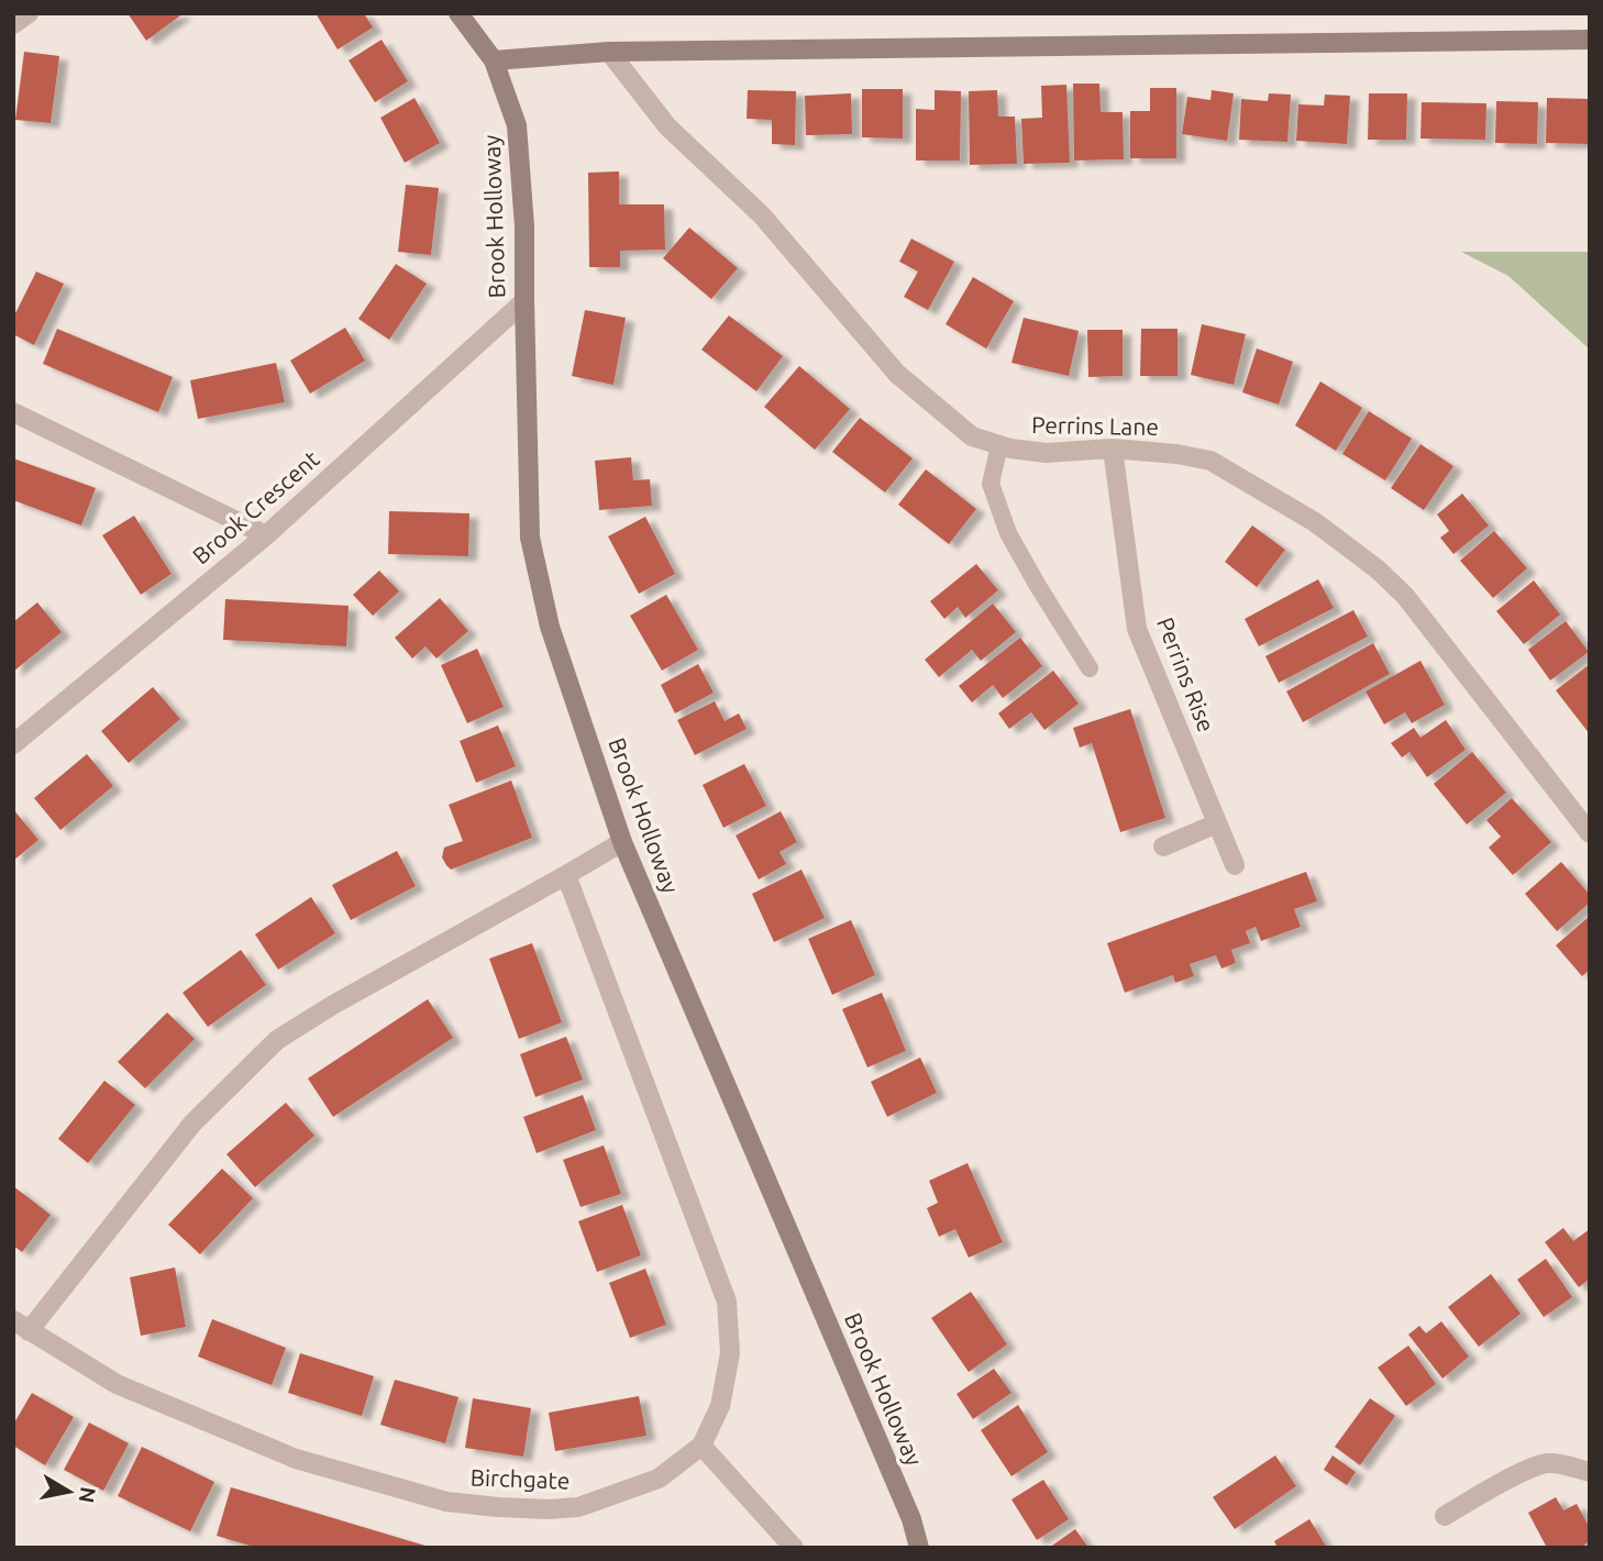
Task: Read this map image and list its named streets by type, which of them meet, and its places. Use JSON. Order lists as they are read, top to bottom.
{
  "streets": {
    "street": [
      "Brook Holloway",
      "Perrins Lane",
      "Brook Crescent",
      "Perrins Rise",
      "Birchgate"
    ]
  },
  "crossings": [
    ["Brook Holloway", "Brook Crescent"],
    ["Brook Holloway", "Birchgate"],
    ["Perrins Lane", "Perrins Rise"]
  ],
  "north": "right"
}
